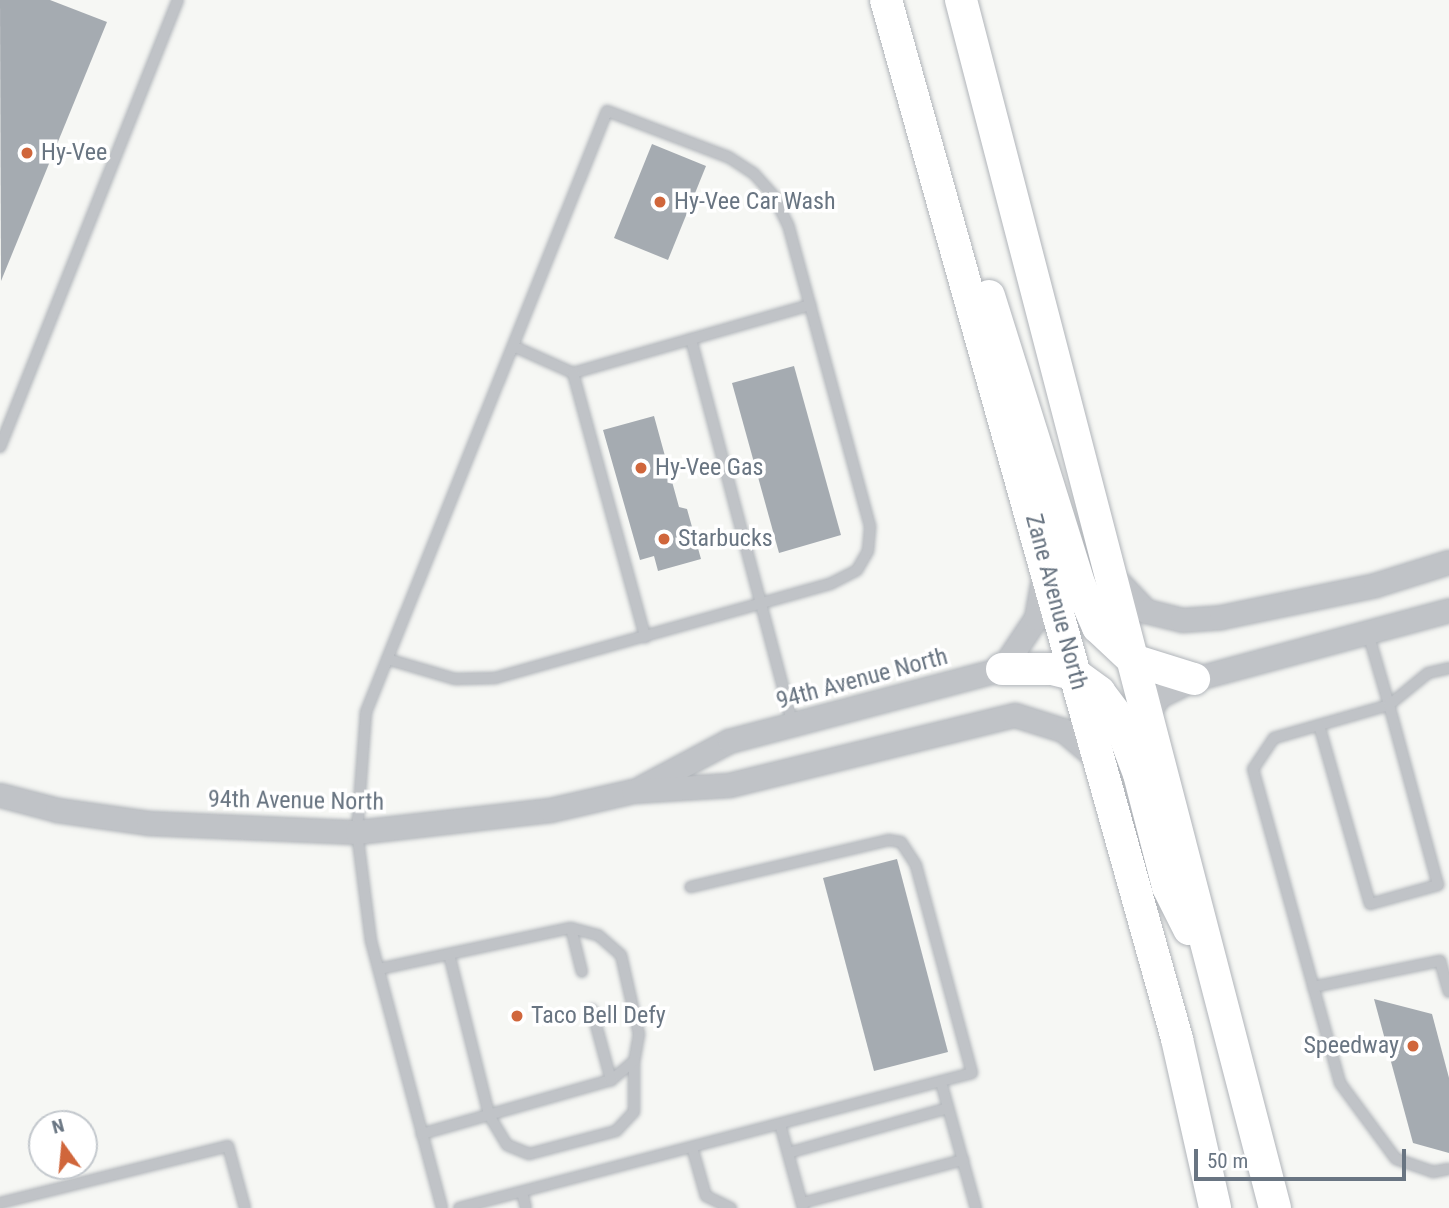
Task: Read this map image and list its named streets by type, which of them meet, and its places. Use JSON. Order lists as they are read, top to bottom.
{
  "streets": {
    "main road": ["Zane Avenue North"],
    "street": ["94th Avenue North"]
  },
  "crossings": [
    ["Zane Avenue North", "94th Avenue North"]
  ],
  "places": [
    "Hy-Vee",
    "Hy-Vee Car Wash",
    "Hy-Vee Gas",
    "Starbucks",
    "Taco Bell Defy",
    "Speedway"
  ],
  "scale_bar": "50 m",
  "north": "top"
}
